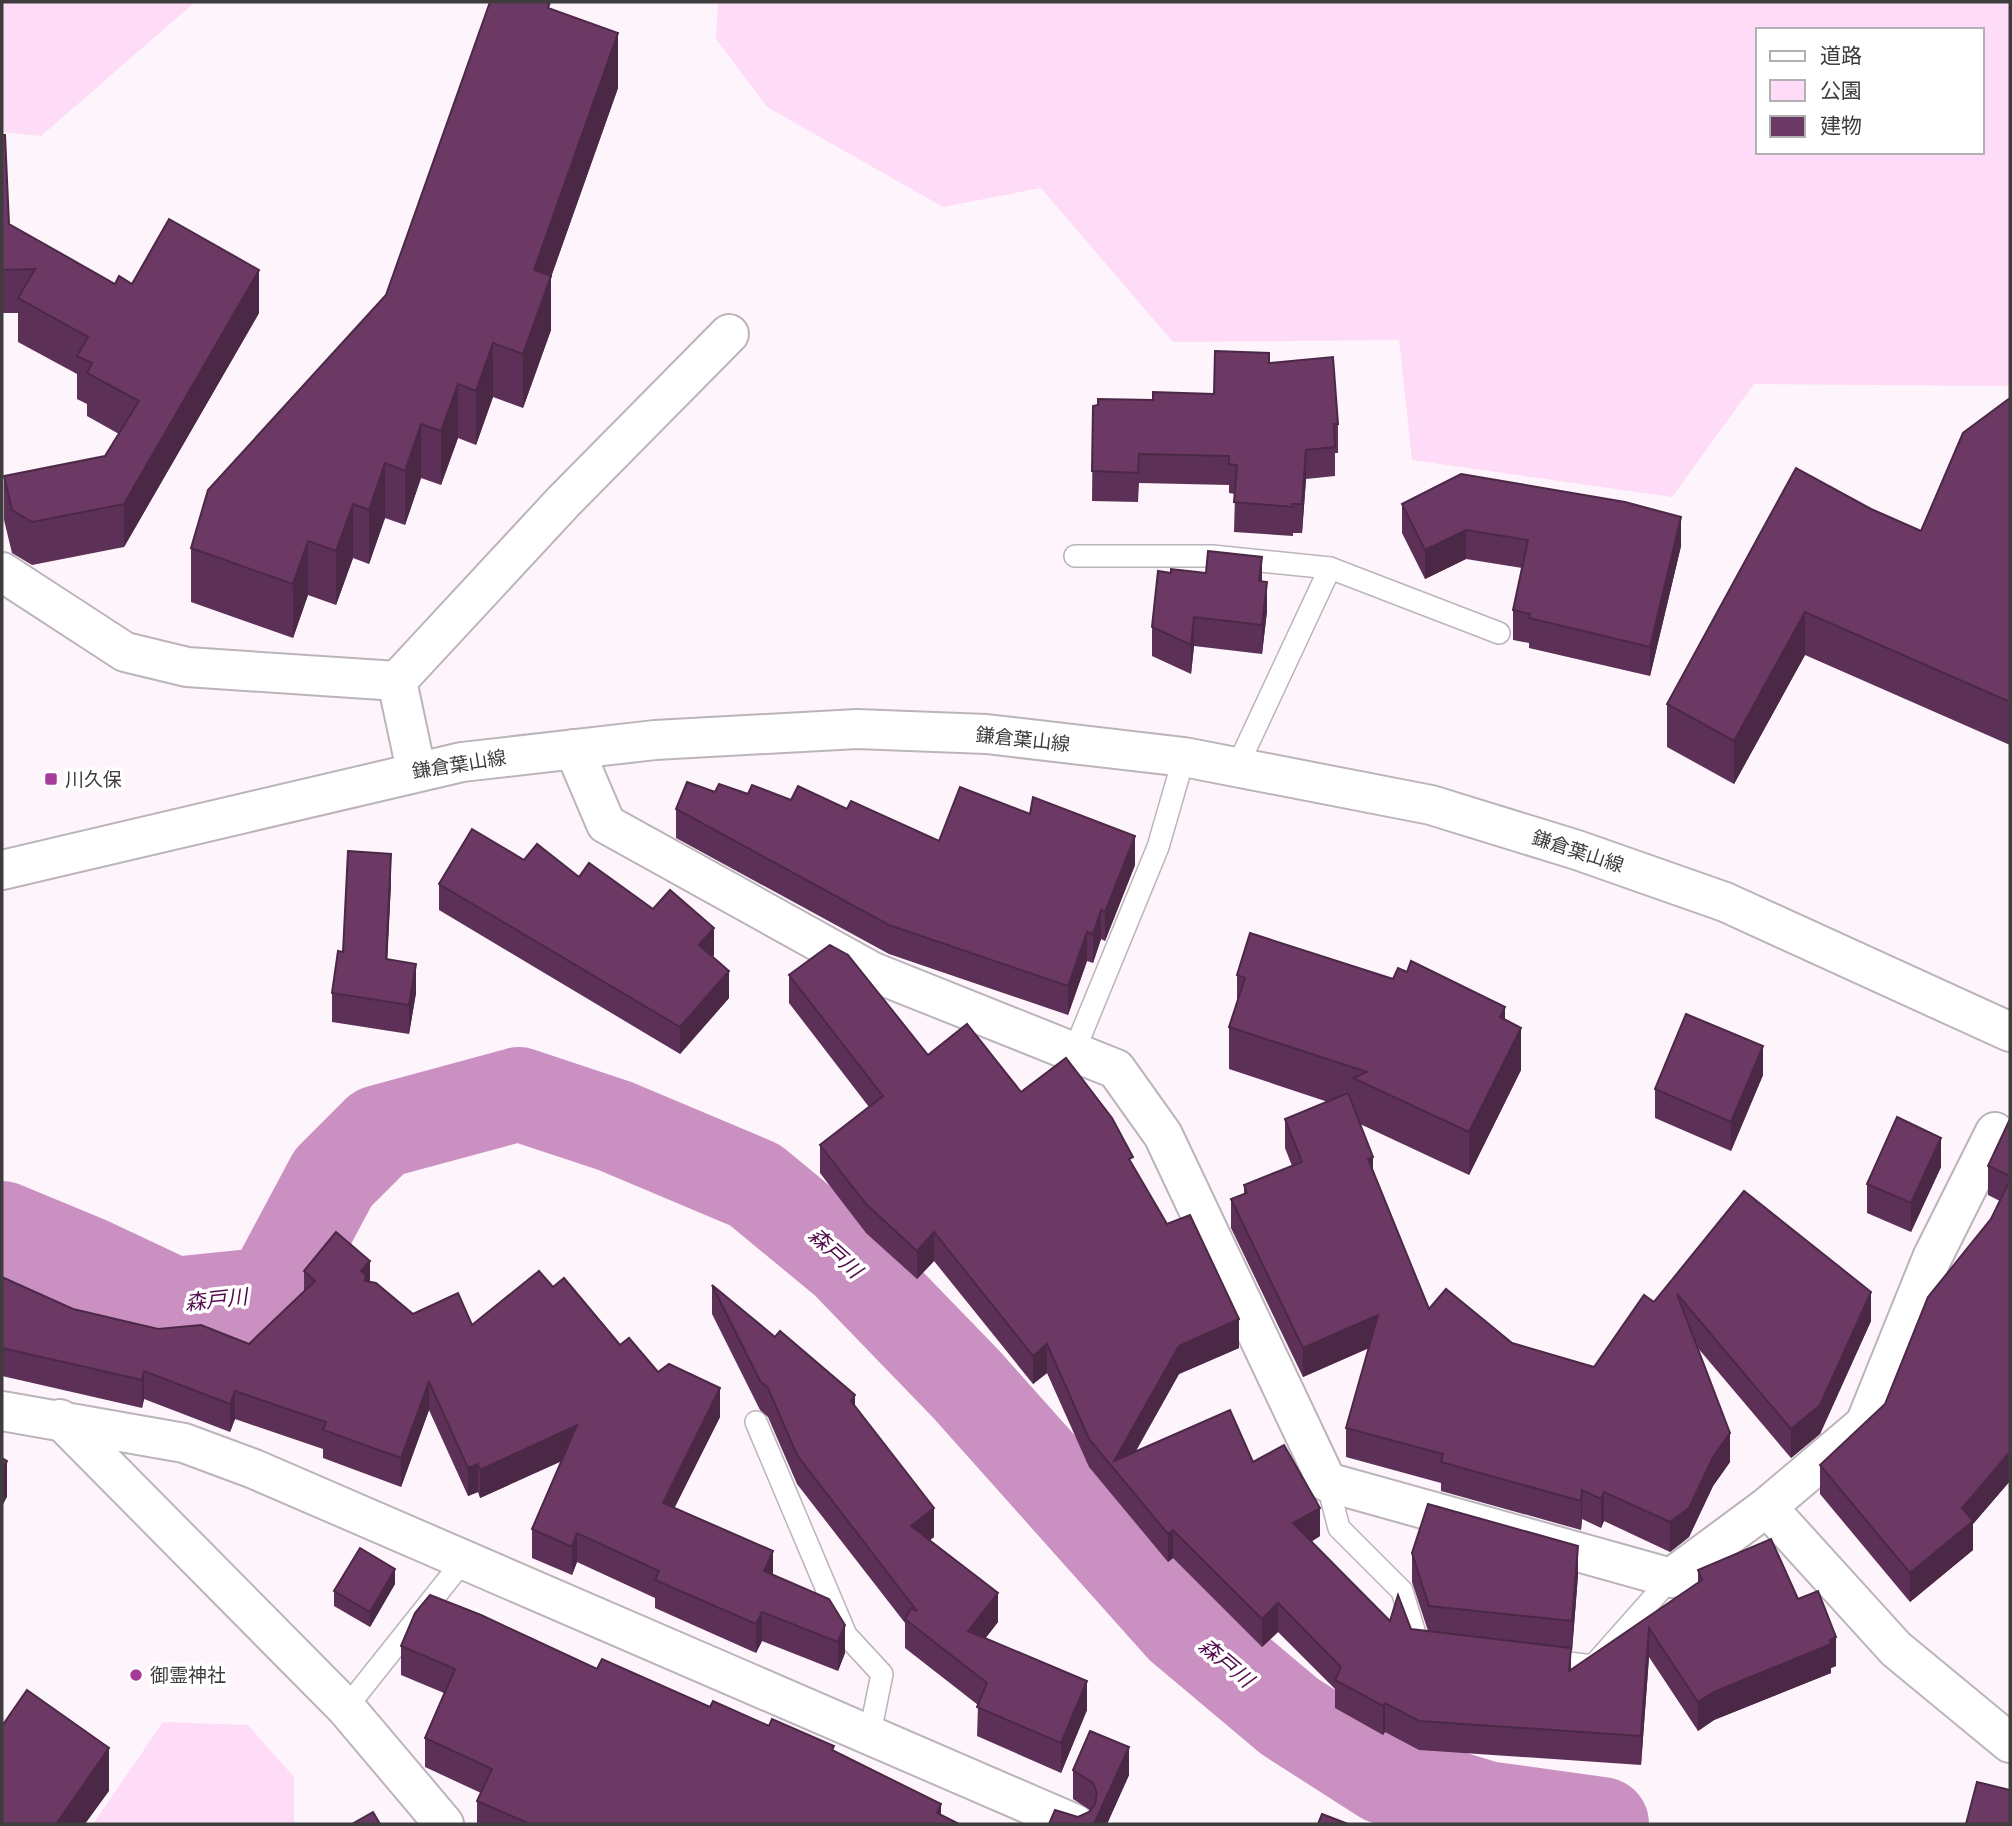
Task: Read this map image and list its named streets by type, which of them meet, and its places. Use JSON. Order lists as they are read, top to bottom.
{
  "streets": {
    "street": ["鎌倉葉山線"]
  },
  "water": ["森戸川"],
  "places": {
    "transit": ["川久保"],
    "other": ["御霊神社"]
  },
  "legend": ["道路", "公園", "建物"]
}
